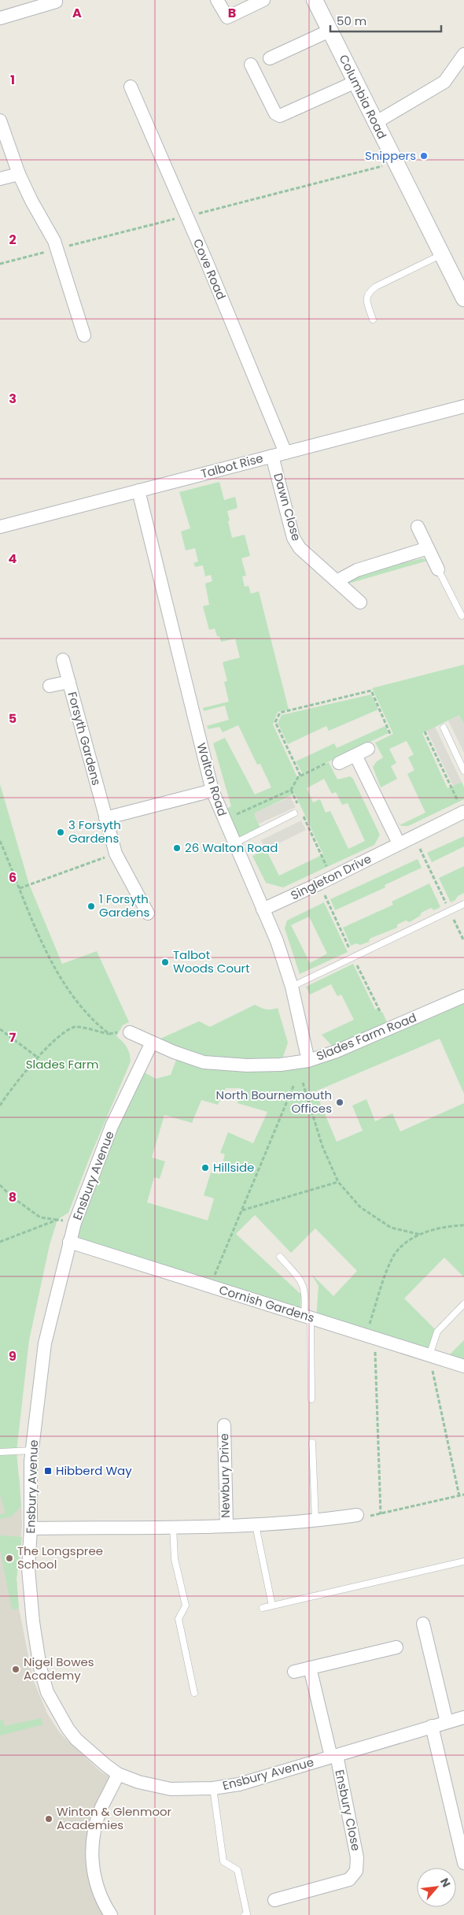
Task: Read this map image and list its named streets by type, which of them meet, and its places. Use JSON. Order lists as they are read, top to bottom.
{
  "streets": {
    "street": [
      "Columbia Road",
      "Cove Road",
      "Talbot Rise",
      "Dawn Close",
      "Forsyth Gardens",
      "Walton Road",
      "Singleton Drive",
      "Slades Farm Road",
      "Ensbury Avenue",
      "Cornish Gardens",
      "Newbury Drive",
      "Ensbury Close"
    ]
  },
  "crossings": [
    ["Cove Road", "Talbot Rise"],
    ["Talbot Rise", "Dawn Close"],
    ["Talbot Rise", "Walton Road"],
    ["Walton Road", "Singleton Drive"],
    ["Walton Road", "Slades Farm Road"],
    ["Slades Farm Road", "Ensbury Avenue"],
    ["Ensbury Avenue", "Cornish Gardens"],
    ["Ensbury Avenue", "Ensbury Close"]
  ],
  "parks": ["Slades Farm"],
  "places": {
    "other": [
      "Snippers",
      "3 Forsyth Gardens",
      "26 Walton Road",
      "1 Forsyth Gardens",
      "Talbot Woods Court",
      "North Bournemouth Offices",
      "Hillside",
      "The Longspree School",
      "Nigel Bowes Academy",
      "Winton & Glenmoor Academies"
    ],
    "transit": ["Hibberd Way"]
  },
  "scale_bar": "50 m",
  "north": "top right",
  "grid": {
    "columns": ["A", "B"],
    "rows": [
      "1",
      "2",
      "3",
      "4",
      "5",
      "6",
      "7",
      "8",
      "9"
    ]
  }
}
